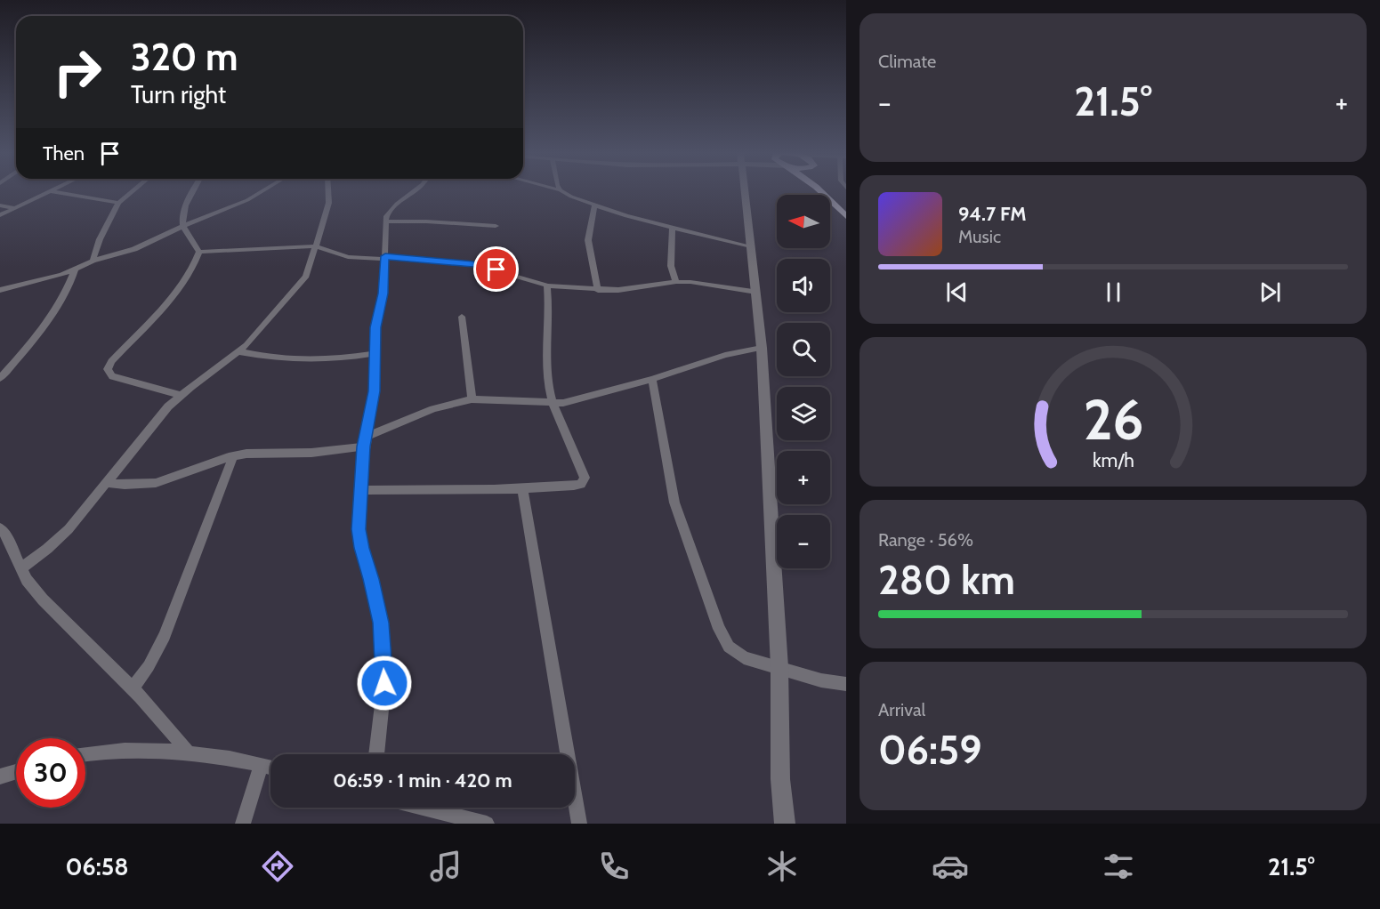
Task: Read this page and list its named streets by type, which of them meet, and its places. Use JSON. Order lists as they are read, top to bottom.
{
  "north": "left",
  "page": {
    "tile": [
      "Climate",
      ["Range · 56%", "280 km"],
      ["Arrival", "06:59"]
    ],
    "turn": ["320 m", "Turn right"],
    "heat": ["−", "21.5°", "+"],
    "then": "Then",
    "song": ["94.7 FM", "Music"],
    "map_buttons": ["+", "−"],
    "limit": "30",
    "trip": "06:59 · 1 min · 420 m",
    "tabs": ["06:58", "21.5°"],
    "gauge": ["26", "km/h"]
  }
}
